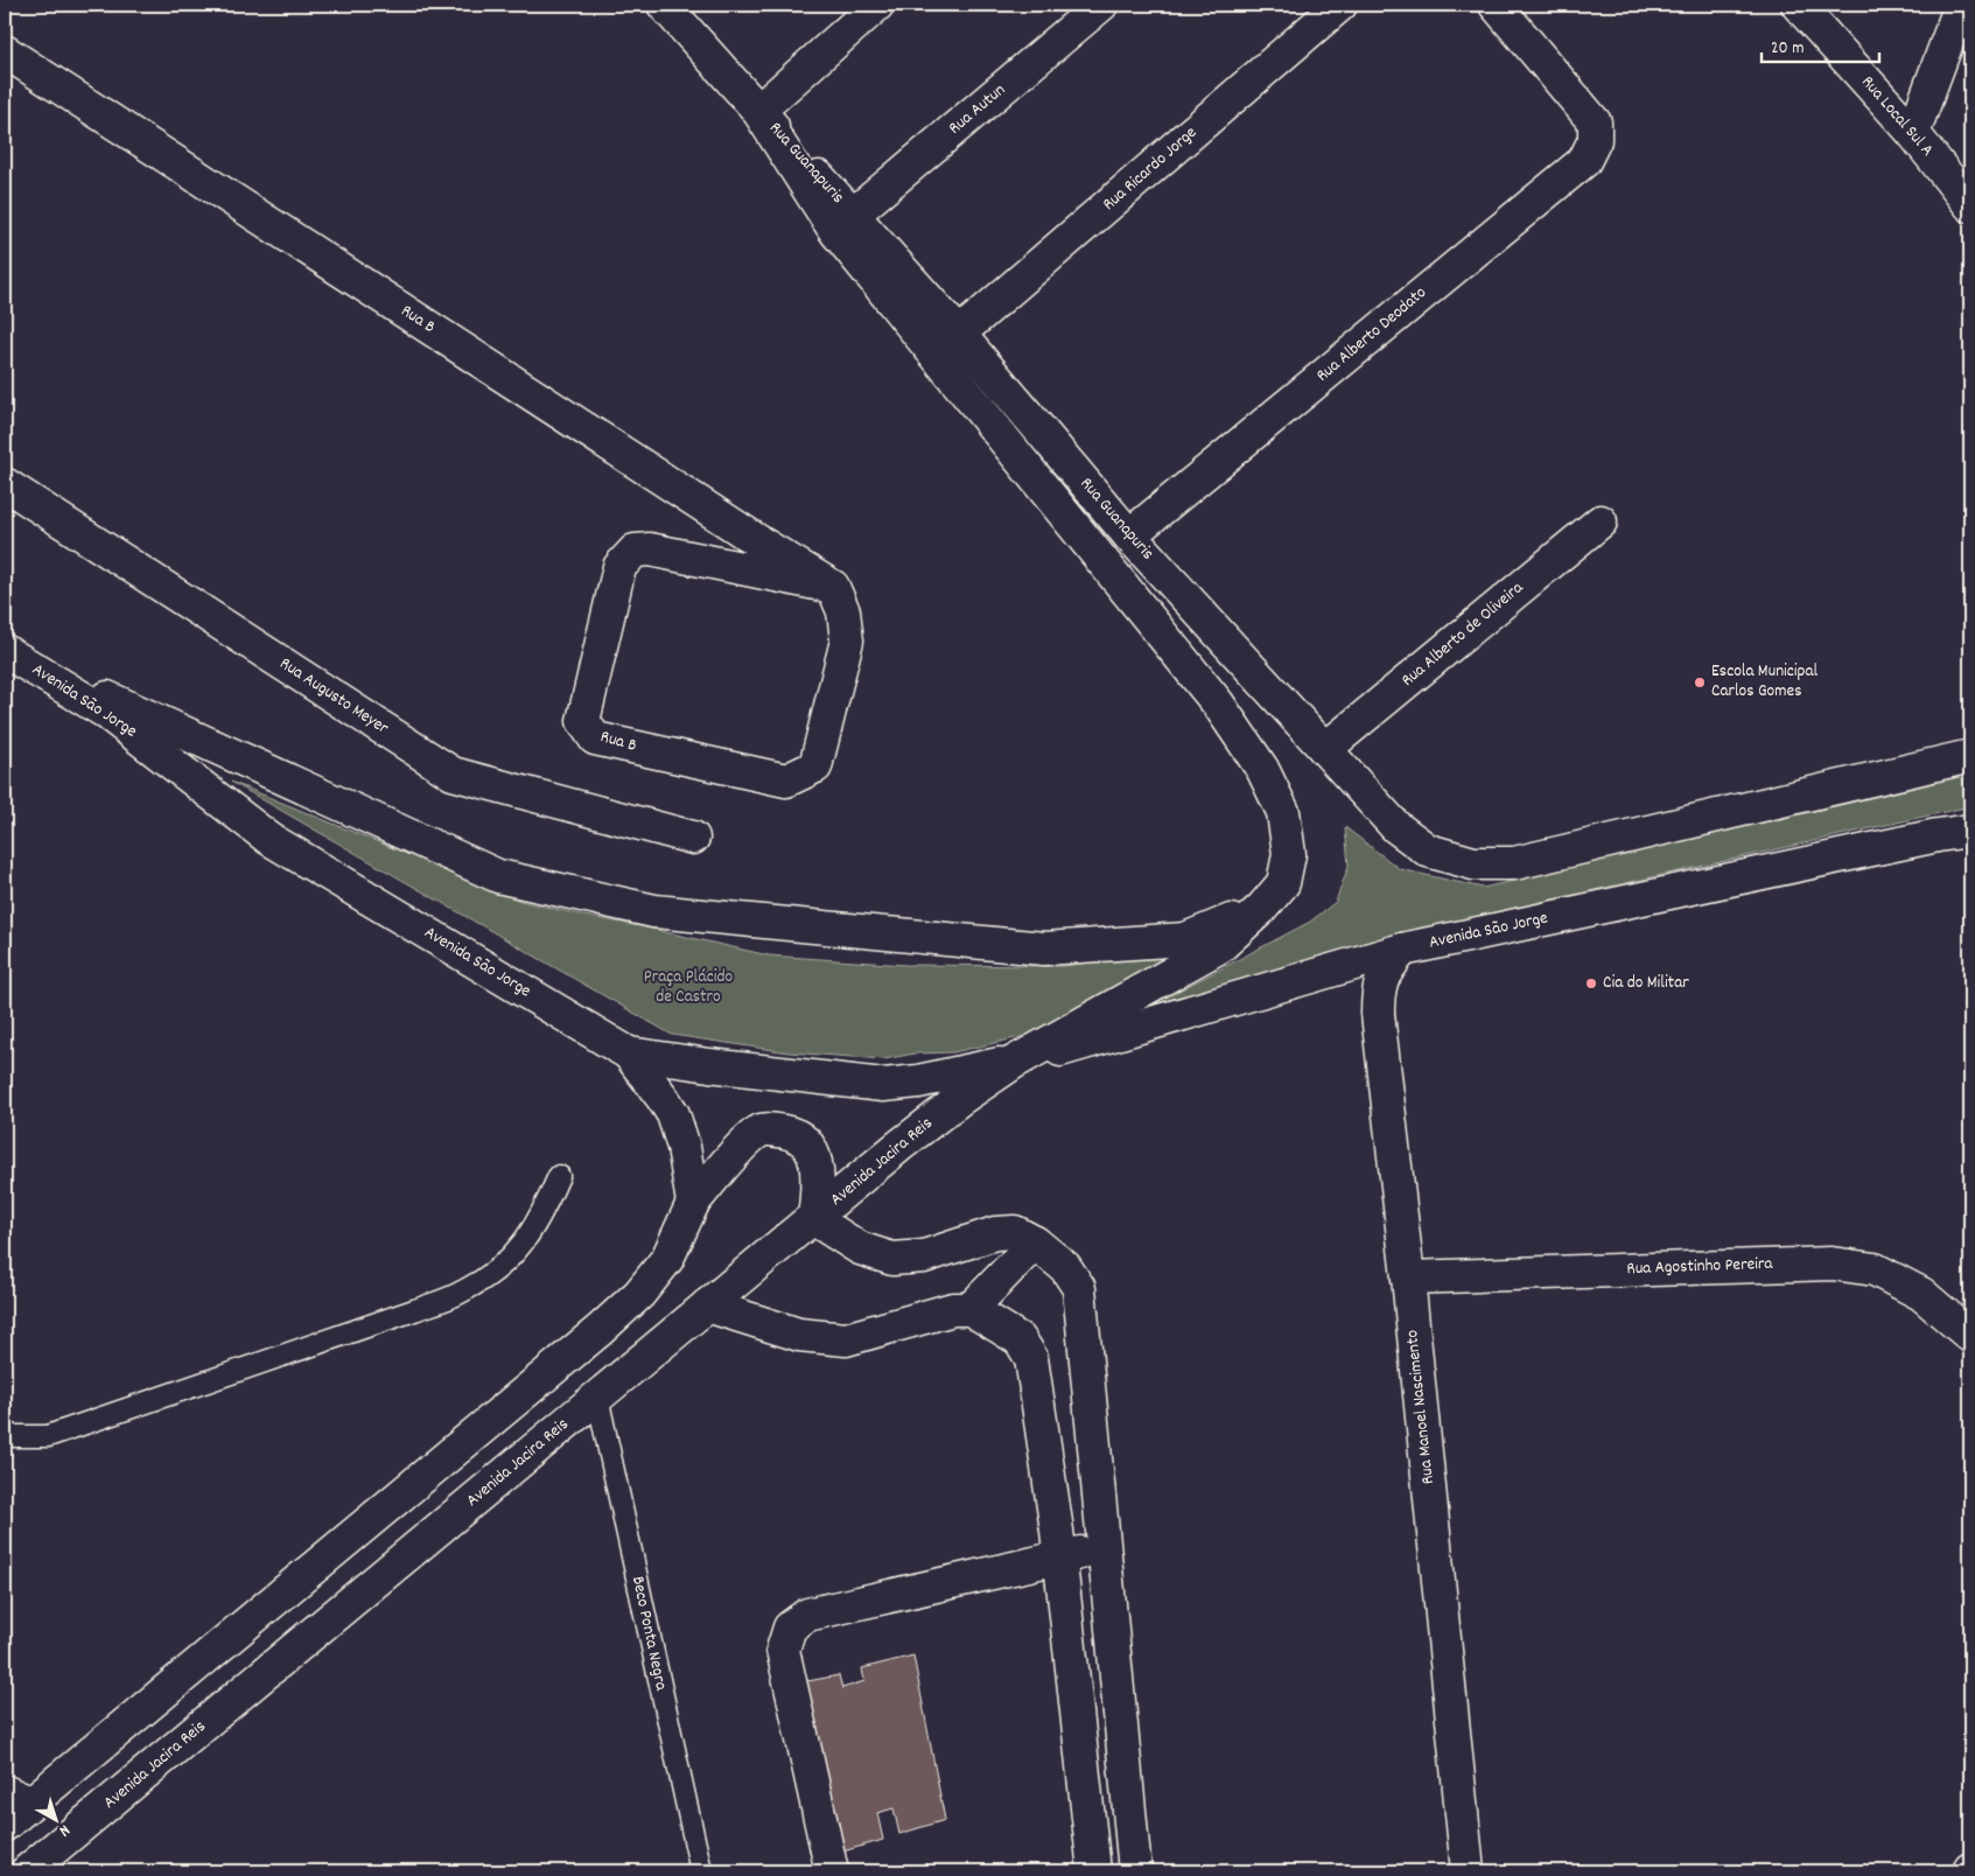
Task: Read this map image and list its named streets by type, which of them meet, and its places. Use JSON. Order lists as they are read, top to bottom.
{
  "streets": {
    "street": [
      "Rua Autun",
      "Rua Local Sul A",
      "Rua Guanapuris",
      "Rua Ricardo Jorge",
      "Rua B",
      "Rua Alberto Deodato",
      "Rua Alberto de Oliveira",
      "Rua Augusto Meyer",
      "Avenida São Jorge",
      "Avenida Jacira Reis",
      "Rua Agostinho Pereira",
      "Rua Manoel Nascimento"
    ],
    "lane": ["Beco Ponta Negra"]
  },
  "crossings": [
    ["Rua Autun", "Rua Guanapuris"],
    ["Rua Guanapuris", "Rua Ricardo Jorge"],
    ["Rua Guanapuris", "Rua Alberto Deodato"],
    ["Rua Guanapuris", "Rua Alberto de Oliveira"],
    ["Rua Guanapuris", "Avenida São Jorge"],
    ["Avenida São Jorge", "Avenida Jacira Reis"],
    ["Avenida São Jorge", "Rua Manoel Nascimento"],
    ["Avenida Jacira Reis", "Beco Ponta Negra"],
    ["Rua Agostinho Pereira", "Rua Manoel Nascimento"]
  ],
  "parks": ["Praça Plácido de Castro"],
  "places": ["Escola Municipal Carlos Gomes", "Cia do Militar"],
  "scale_bar": "20 m",
  "north": "bottom right"
}
